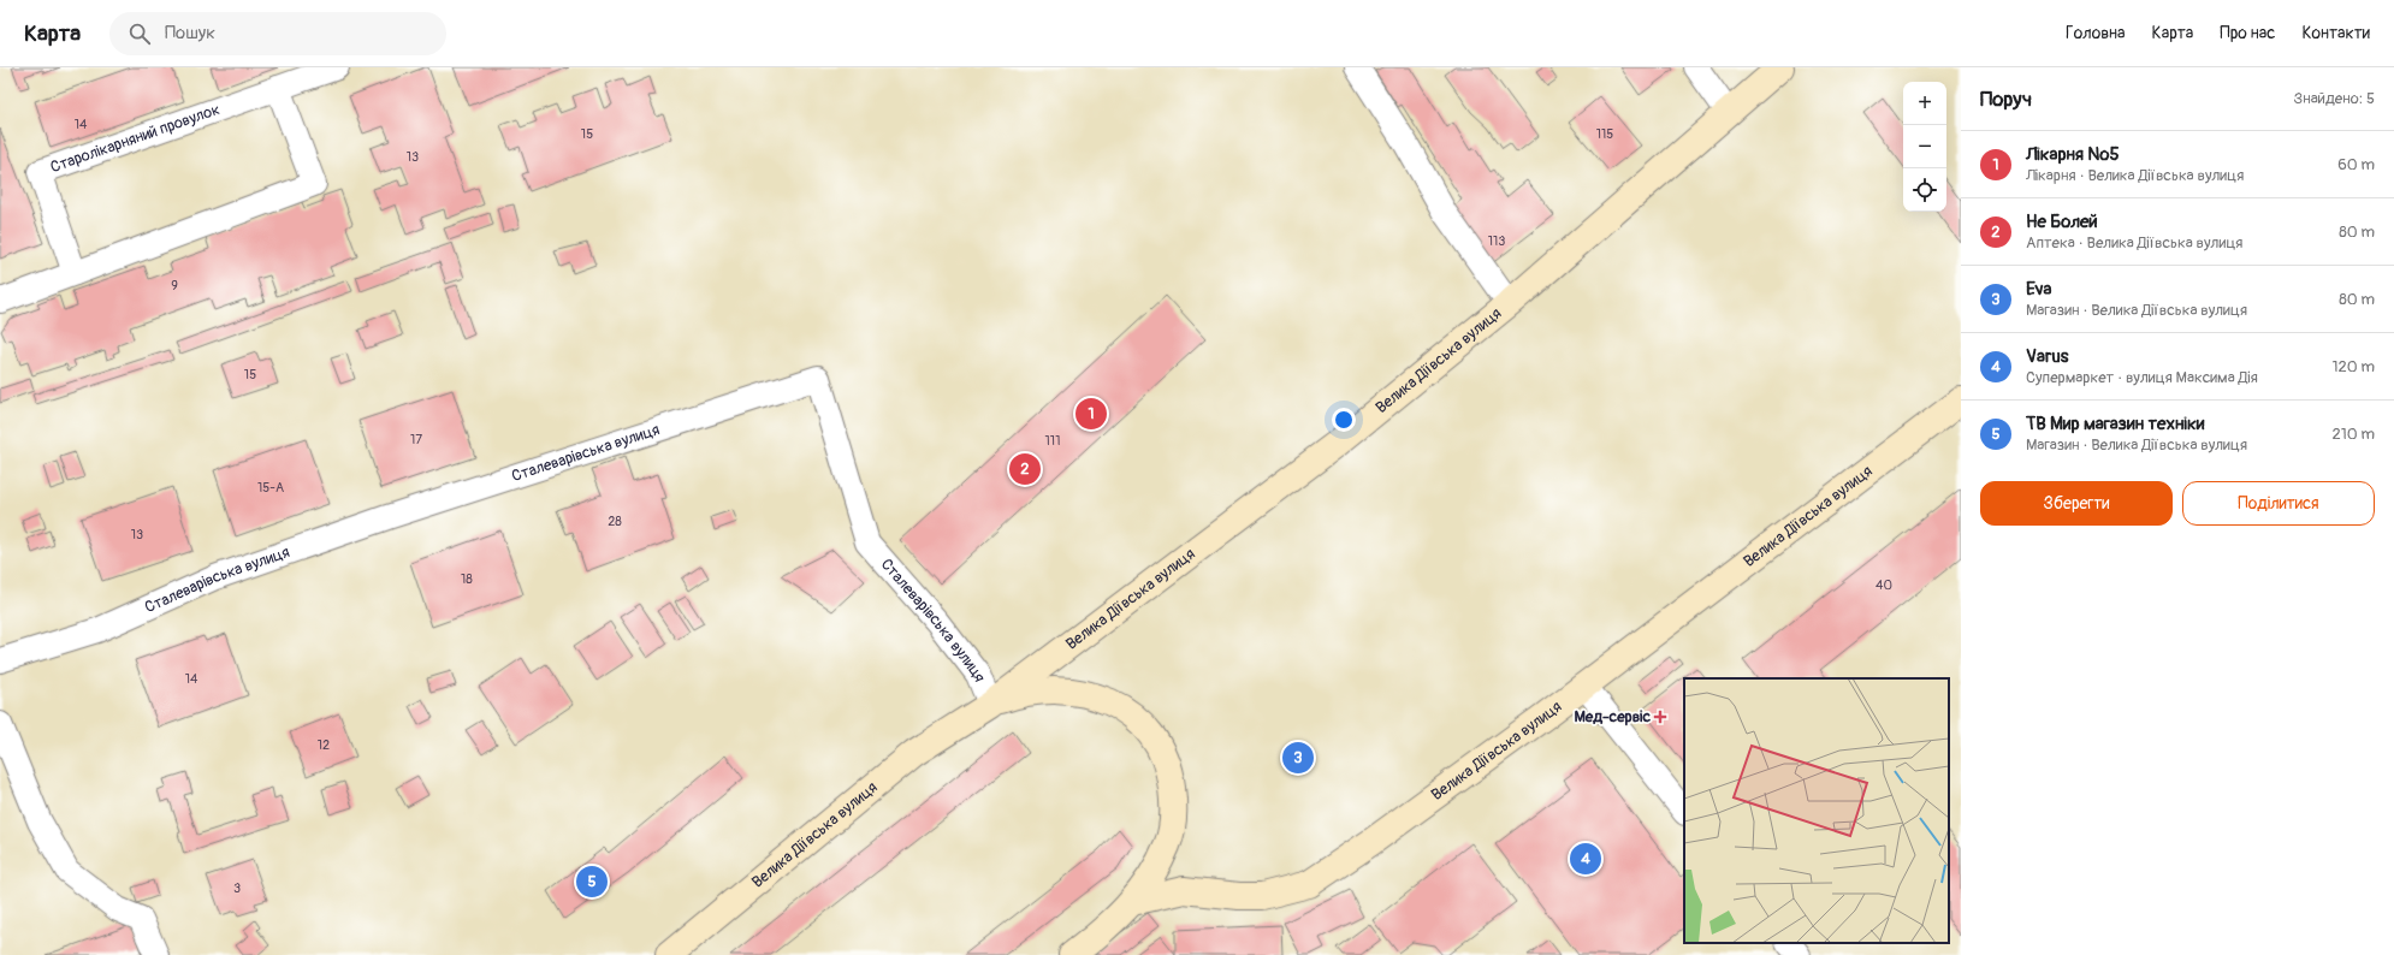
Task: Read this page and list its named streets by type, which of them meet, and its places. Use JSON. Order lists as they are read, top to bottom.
{
  "streets": {
    "main road": ["Велика Діївська вулиця"],
    "street": ["Старолікарняний провулок", "Сталеварівська вулиця"]
  },
  "crossings": [
    ["Велика Діївська вулиця", "Сталеварівська вулиця"]
  ],
  "places": {
    "health": ["Мед-сервіс"]
  },
  "house_numbers": [
    "14",
    "15",
    "115",
    "13",
    "113",
    "9",
    "15",
    "17",
    "111",
    "15-А",
    "28",
    "13",
    "18",
    "40",
    "14",
    "12",
    "3"
  ],
  "page": {
    "header": "Карта",
    "search": "Пошук",
    "nav": [
      "Головна",
      "Карта",
      "Про нас",
      "Контакти"
    ],
    "heading": ["Поруч", "Знайдено: 5"],
    "map_buttons": ["+", "−"],
    "list": [
      {
        "mark": "1",
        "name": "Лікарня №5",
        "note": "Лікарня · Велика Діївська вулиця",
        "value": "60 m"
      },
      {
        "mark": "2",
        "name": "Не Болей",
        "note": "Аптека · Велика Діївська вулиця",
        "value": "80 m"
      },
      {
        "mark": "3",
        "name": "Eva",
        "note": "Магазин · Велика Діївська вулиця",
        "value": "80 m"
      },
      {
        "mark": "4",
        "name": "Varus",
        "note": "Супермаркет · вулиця Максима Дія",
        "value": "120 m"
      },
      {
        "mark": "5",
        "name": "ТВ Мир магазин техніки",
        "note": "Магазин · Велика Діївська вулиця",
        "value": "210 m"
      }
    ],
    "pins": [
      "1",
      "2",
      "3",
      "4",
      "5"
    ],
    "buttons": ["Зберегти", "Поділитися"]
  }
}
